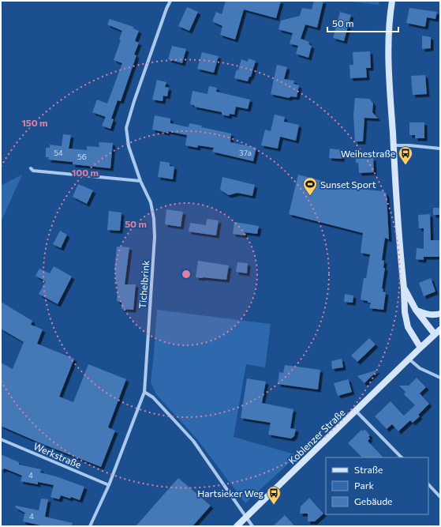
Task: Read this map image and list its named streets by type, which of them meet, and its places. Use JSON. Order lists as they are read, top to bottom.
{
  "streets": {
    "main road": ["Koblenzer Straße"],
    "street": ["Tichelbrink", "Werkstraße"]
  },
  "crossings": [
    ["Tichelbrink", "Werkstraße"]
  ],
  "places": {
    "bus stop": ["Weihestraße", "Hartsieker Weg"],
    "sports": ["Sunset Sport"]
  },
  "house_numbers": [
    "54",
    "37a",
    "56",
    "4",
    "4"
  ],
  "legend": ["Straße", "Park", "Gebäude"],
  "scale_bar": "50 m",
  "rings": ["150 m", "100 m", "50 m"]
}
